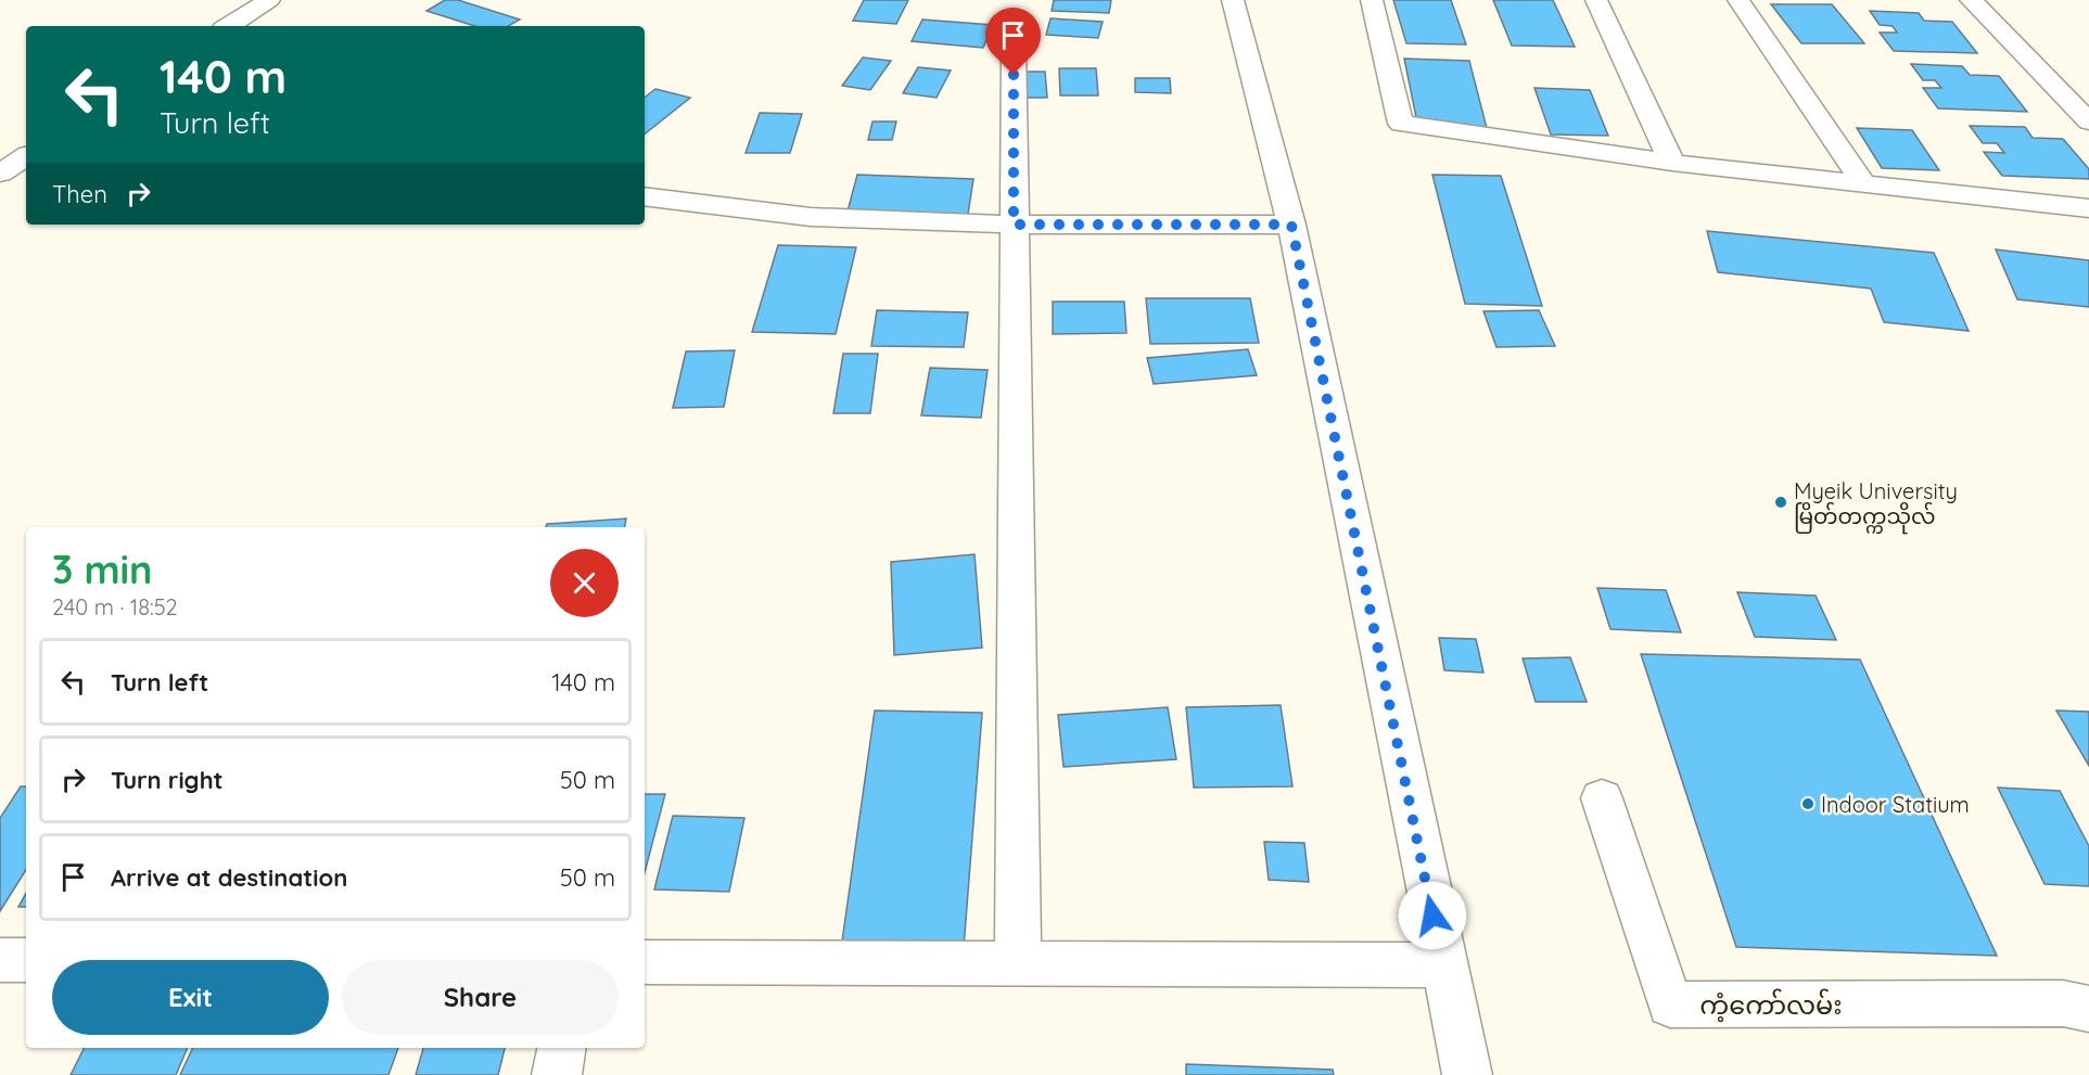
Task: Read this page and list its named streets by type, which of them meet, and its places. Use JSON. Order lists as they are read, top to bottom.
{
  "streets": {
    "street": ["ကံ့ကော်လမ်း"]
  },
  "places": ["Myeik University မြိတ်တက္ကသိုလ်", "Indoor Statium"],
  "page": {
    "turn": ["140 m", "Turn left"],
    "then": "Then",
    "heading": ["3 min", "240 m · 18:52"],
    "list": [
      {
        "name": "Turn left",
        "value": "140 m"
      },
      {
        "name": "Turn right",
        "value": "50 m"
      },
      {
        "name": "Arrive at destination",
        "value": "50 m"
      }
    ],
    "buttons": ["Exit", "Share"]
  }
}
